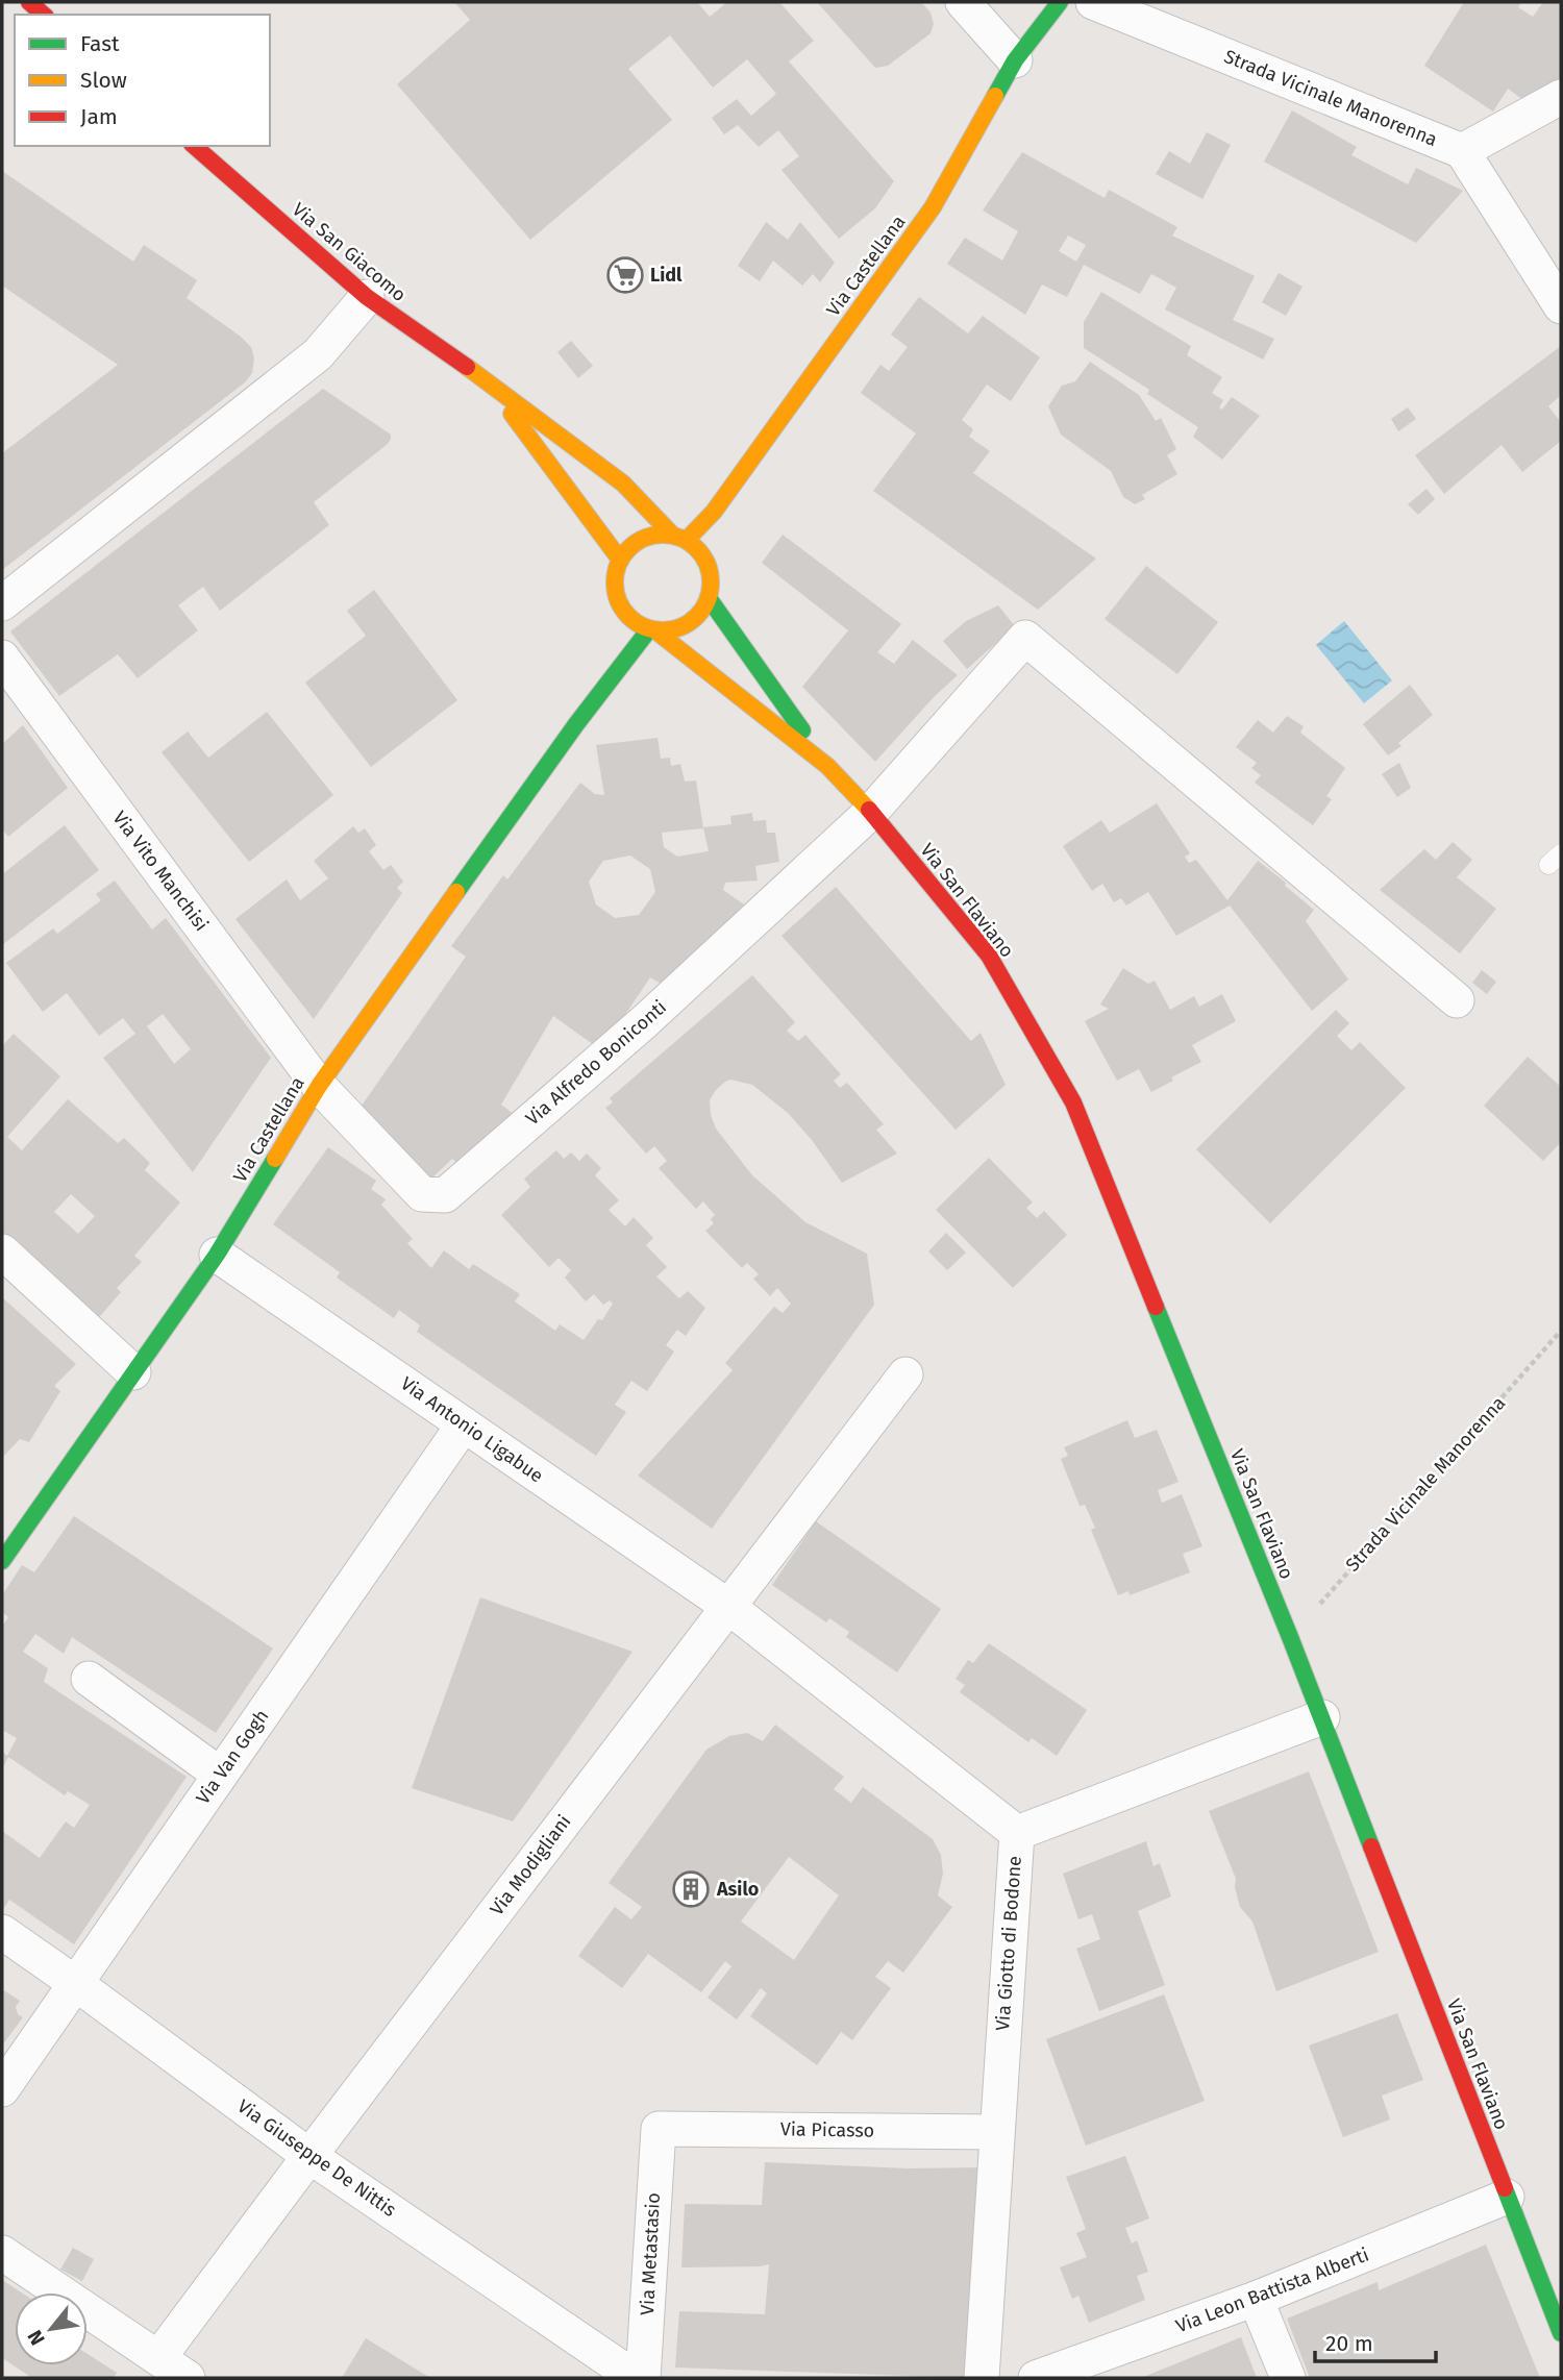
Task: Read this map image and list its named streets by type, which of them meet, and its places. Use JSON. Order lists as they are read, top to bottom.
{
  "streets": {
    "street": [
      "Strada Vicinale Manorenna",
      "Via San Giacomo",
      "Via Castellana",
      "Via Vito Manchisi",
      "Via San Flaviano",
      "Via Alfredo Boniconti",
      "Via Antonio Ligabue",
      "Via Van Gogh",
      "Via Modigliani",
      "Via Giotto di Bodone",
      "Via Picasso",
      "Via Giuseppe De Nittis",
      "Via Metastasio",
      "Via Leon Battista Alberti"
    ]
  },
  "crossings": [
    ["Strada Vicinale Manorenna", "Via San Flaviano"],
    ["Via San Giacomo", "Via Castellana"],
    ["Via San Giacomo", "Via San Flaviano"],
    ["Via Castellana", "Via Vito Manchisi"],
    ["Via Castellana", "Via San Flaviano"],
    ["Via Castellana", "Via Alfredo Boniconti"],
    ["Via Castellana", "Via Antonio Ligabue"],
    ["Via Vito Manchisi", "Via Alfredo Boniconti"],
    ["Via San Flaviano", "Via Alfredo Boniconti"],
    ["Via San Flaviano", "Via Leon Battista Alberti"],
    ["Via Antonio Ligabue", "Via Van Gogh"],
    ["Via Antonio Ligabue", "Via Modigliani"],
    ["Via Antonio Ligabue", "Via Giotto di Bodone"],
    ["Via Van Gogh", "Via Giuseppe De Nittis"],
    ["Via Modigliani", "Via Giotto di Bodone"],
    ["Via Modigliani", "Via Giuseppe De Nittis"],
    ["Via Giotto di Bodone", "Via Picasso"],
    ["Via Picasso", "Via Metastasio"]
  ],
  "places": {
    "supermarket": ["Lidl"],
    "building": ["Asilo"]
  },
  "legend": ["Fast", "Slow", "Jam"],
  "scale_bar": "20 m",
  "north": "bottom left"
}
